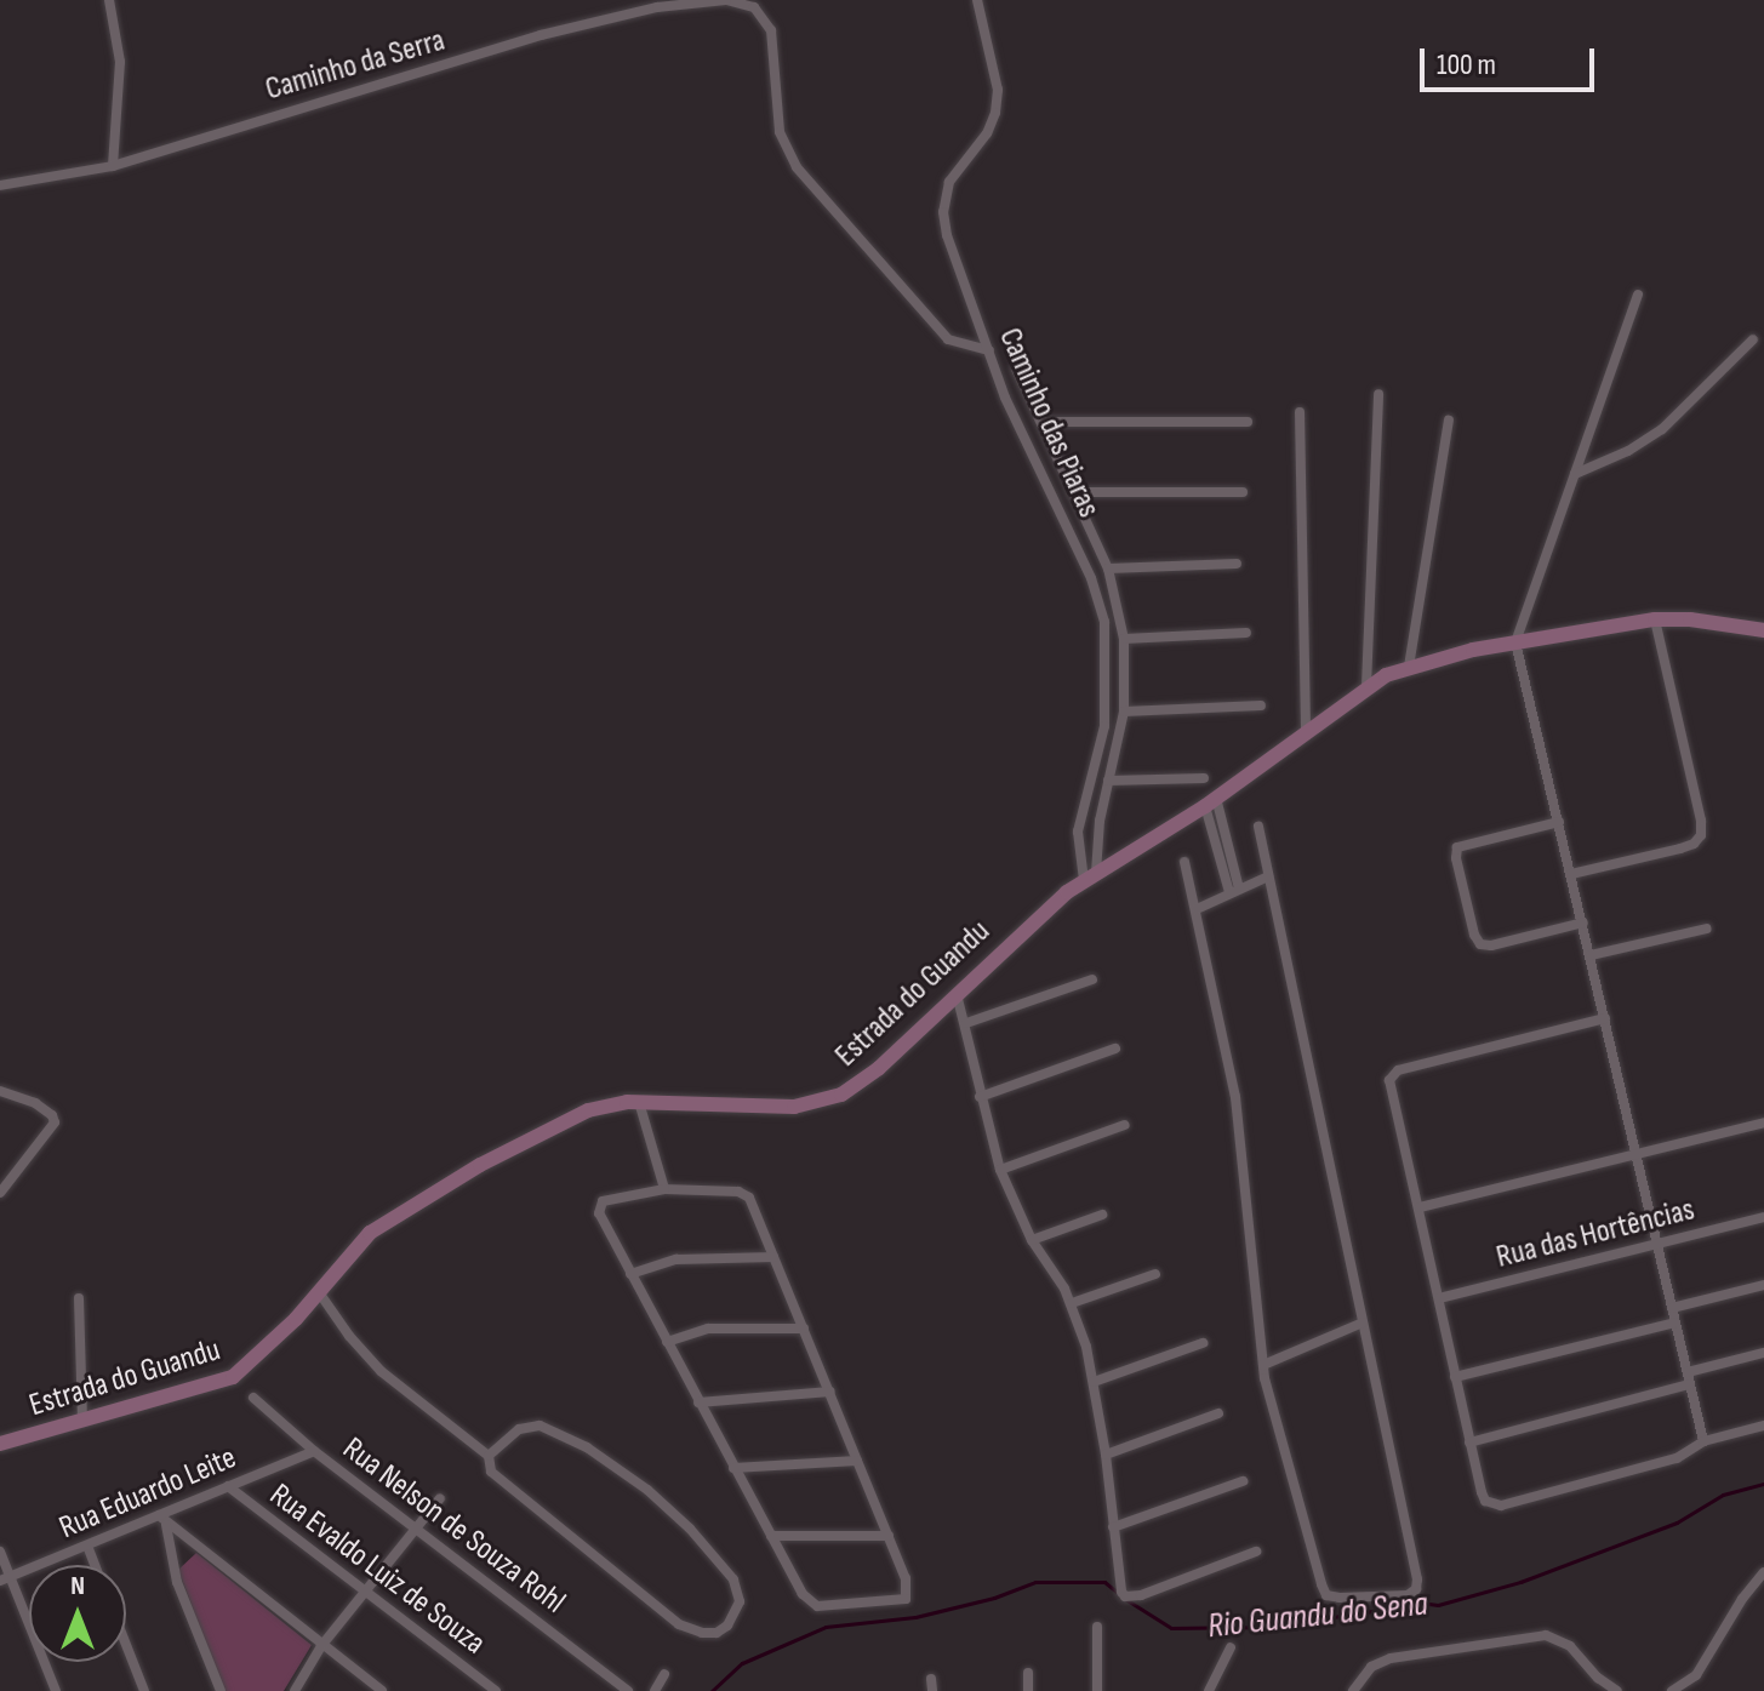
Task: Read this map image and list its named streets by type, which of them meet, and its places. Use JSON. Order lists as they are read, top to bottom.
{
  "streets": {
    "street": [
      "Caminho da Serra",
      "Caminho das Piaras",
      "Estrada do Guandu",
      "Rua das Hortências",
      "Rua Eduardo Leite",
      "Rua Nelson de Souza Rohl",
      "Rua Evaldo Luiz de Souza"
    ]
  },
  "crossings": [
    ["Caminho das Piaras", "Estrada do Guandu"],
    ["Rua Eduardo Leite", "Rua Nelson de Souza Rohl"],
    ["Rua Eduardo Leite", "Rua Evaldo Luiz de Souza"]
  ],
  "water": ["Rio Guandu do Sena"],
  "scale_bar": "100 m",
  "north": "top"
}
